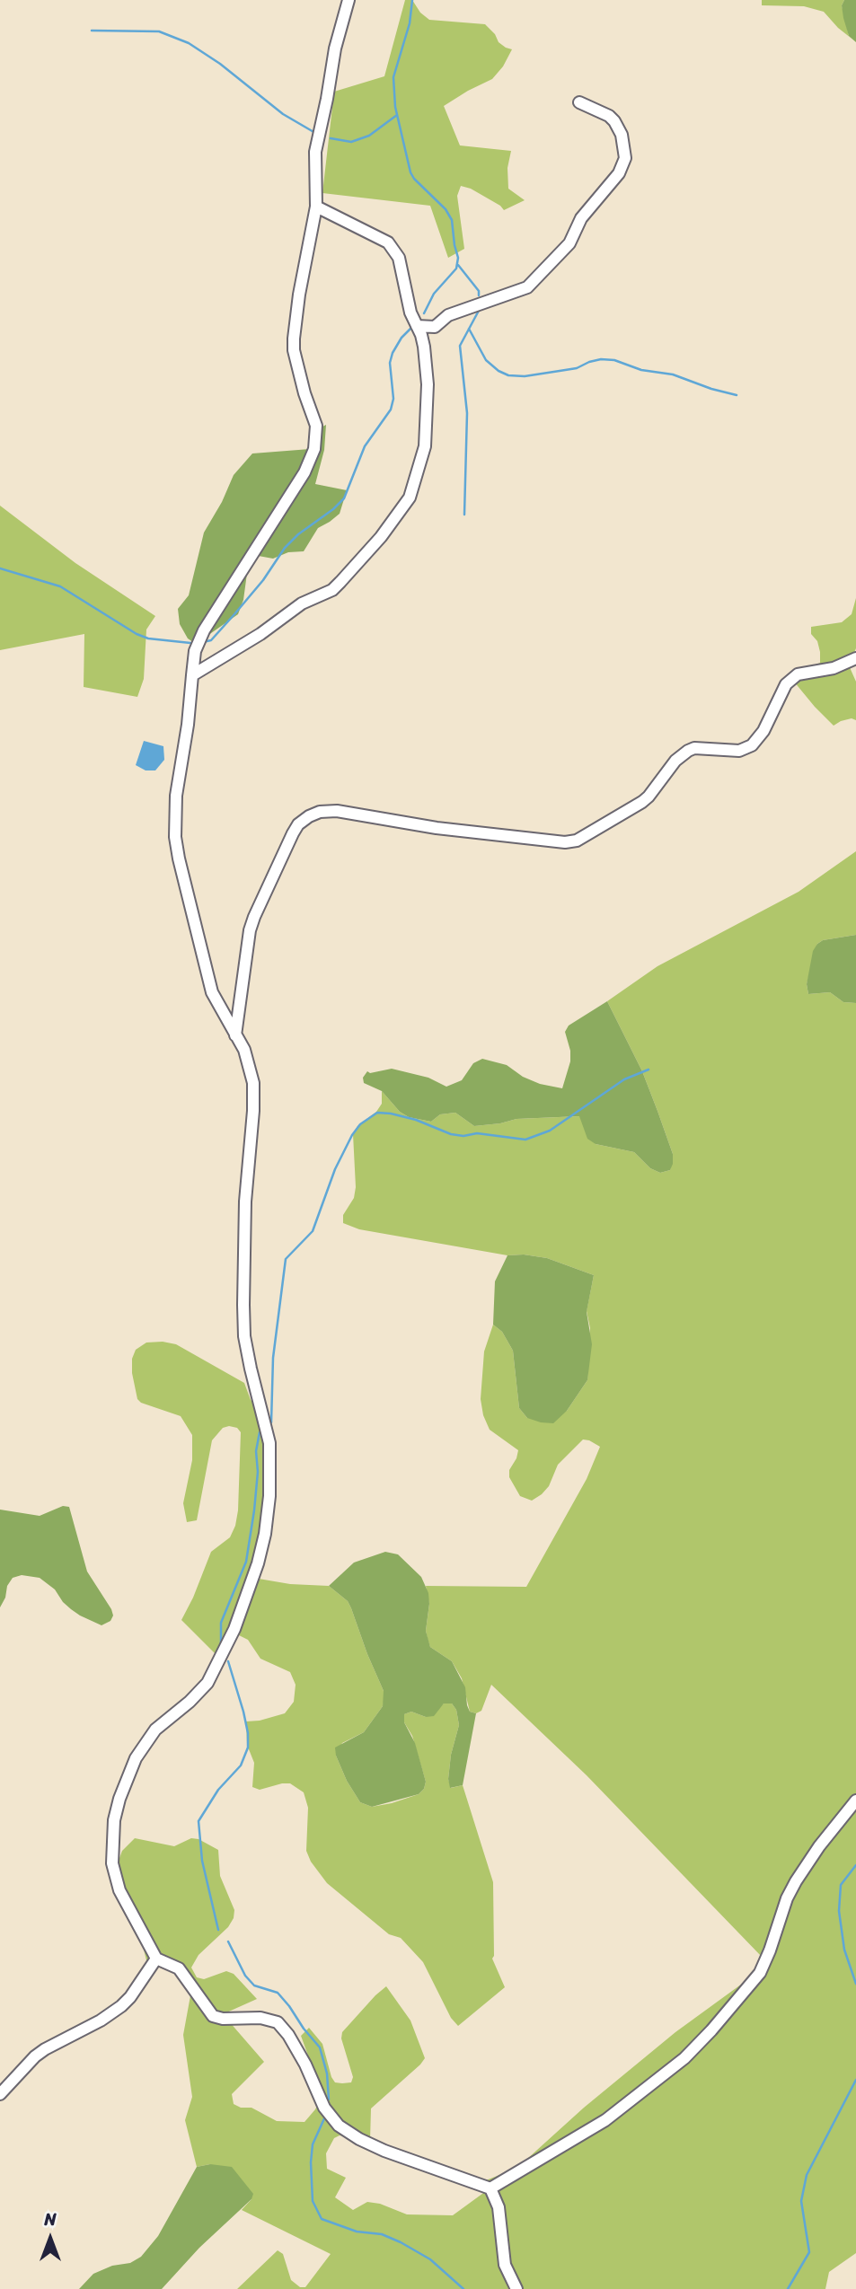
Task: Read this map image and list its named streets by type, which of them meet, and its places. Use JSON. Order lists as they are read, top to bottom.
{
  "north": "top"
}
